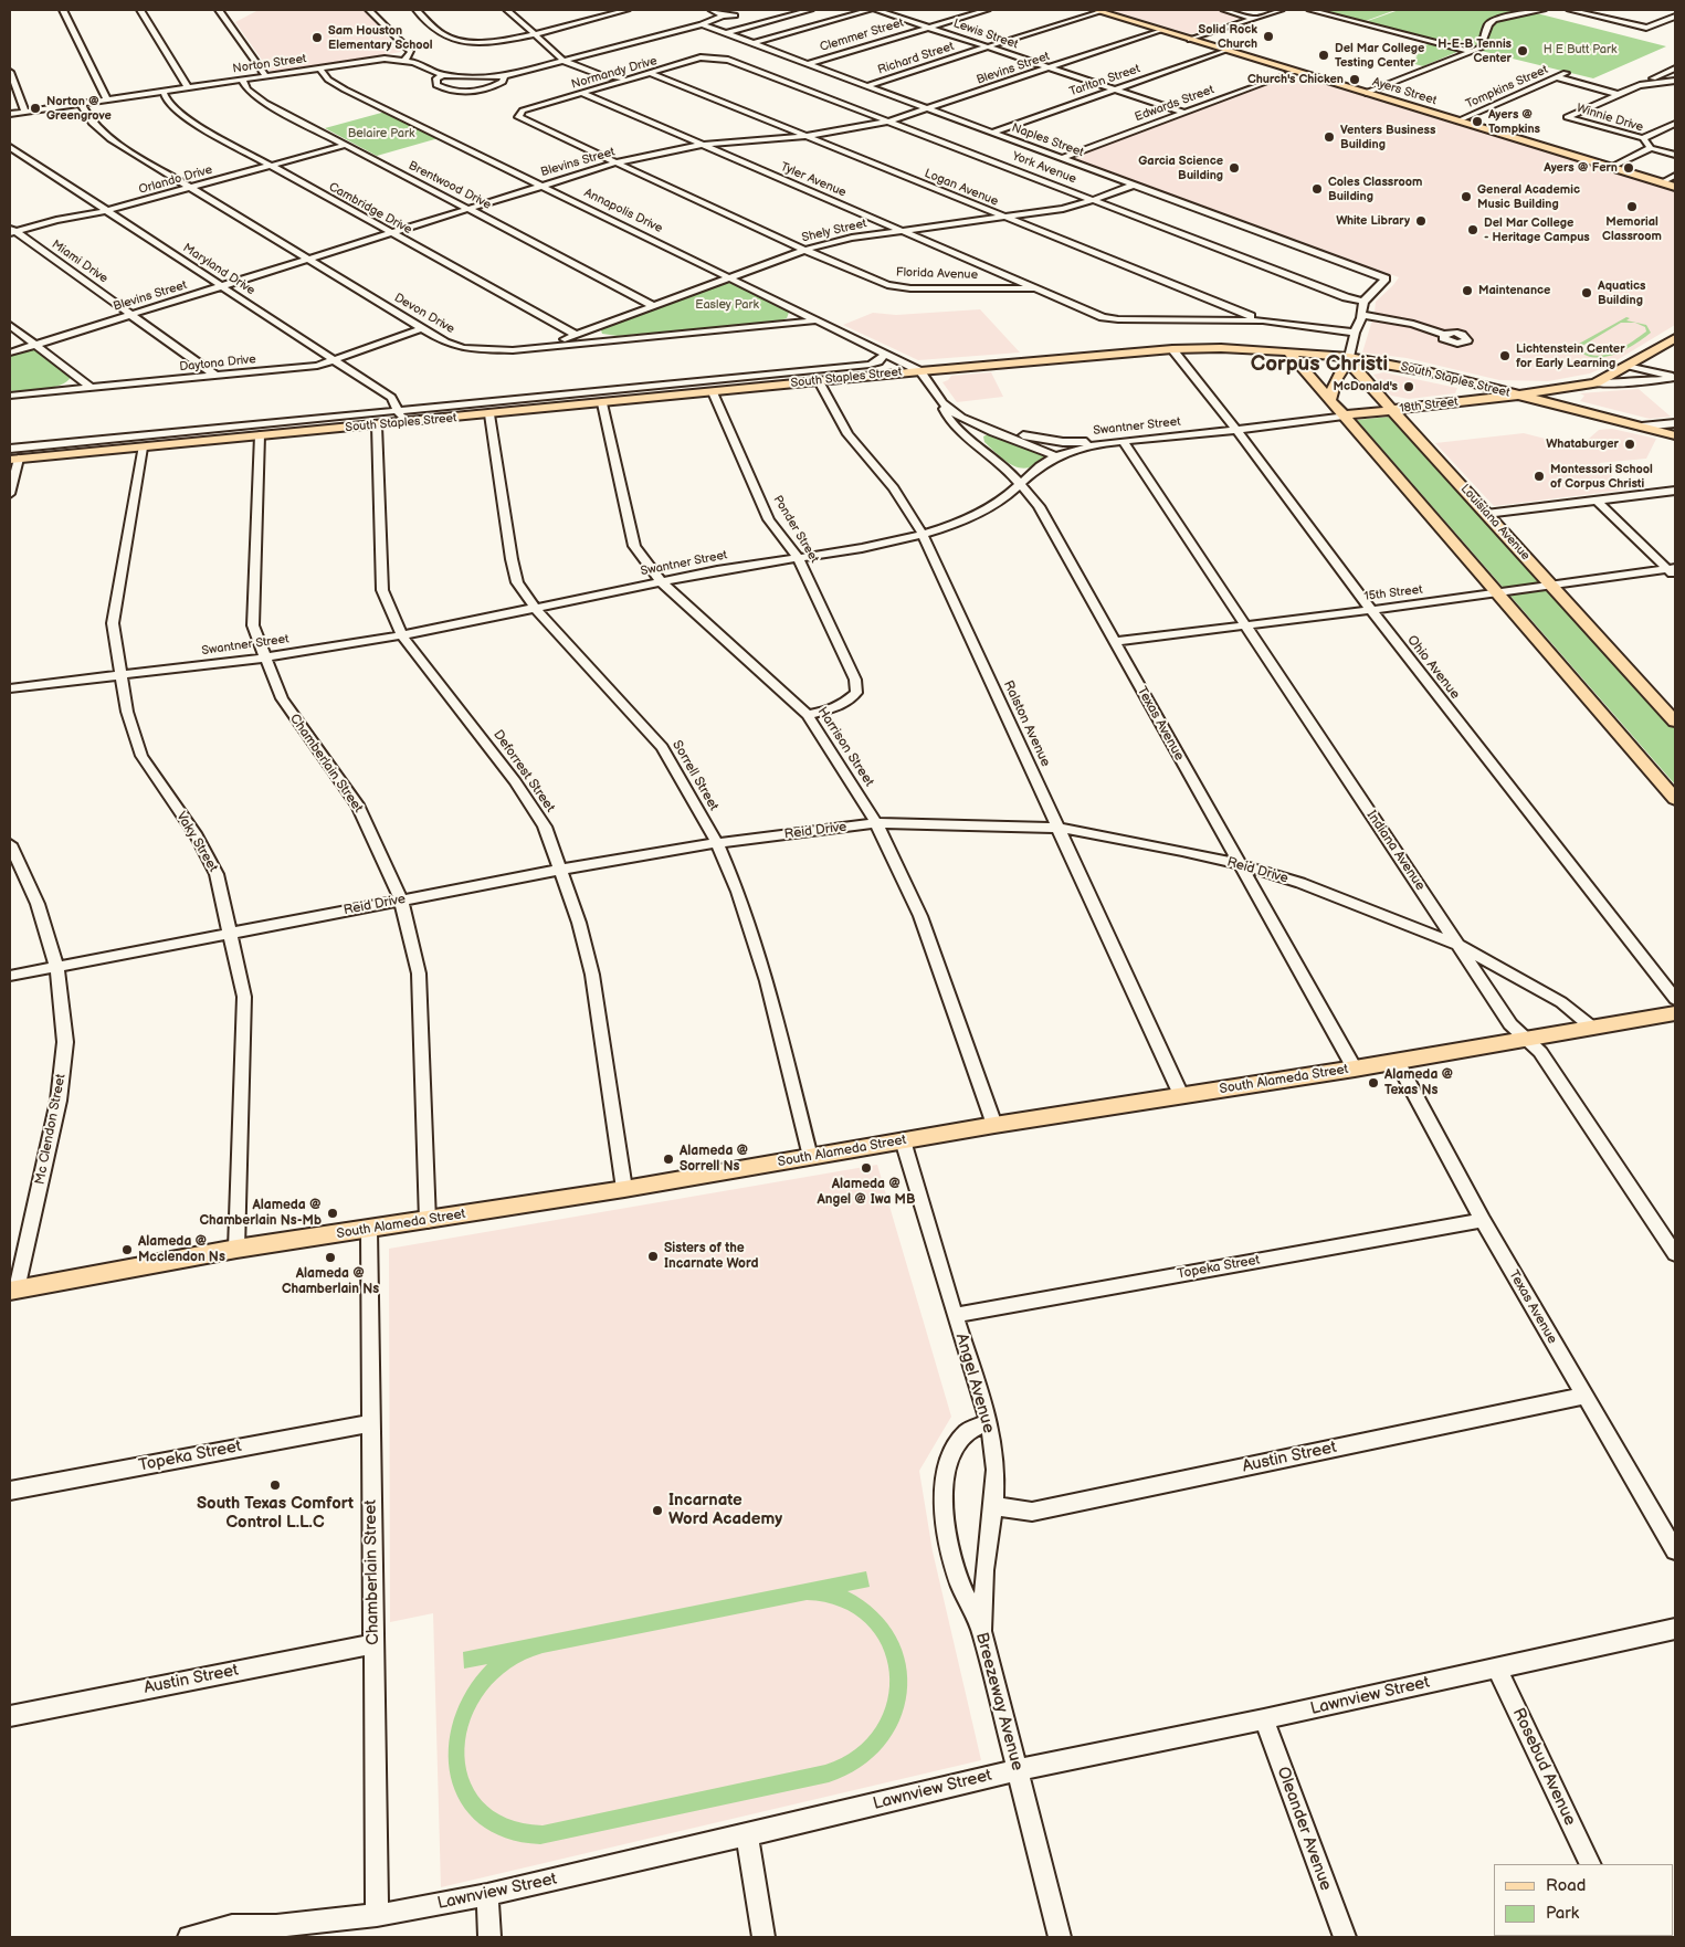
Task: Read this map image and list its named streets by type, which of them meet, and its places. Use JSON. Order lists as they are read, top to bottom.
{
  "streets": {
    "main road": [
      "Ayers Street",
      "South Staples Street",
      "18th Street",
      "Louisiana Avenue",
      "South Alameda Street"
    ],
    "street": [
      "Lewis Street",
      "Clemmer Street",
      "Richard Street",
      "Norton Street",
      "Blevins Street",
      "Normandy Drive",
      "Tarlton Street",
      "Tompkins Street",
      "Edwards Street",
      "Winnie Drive",
      "Naples Street",
      "York Avenue",
      "Orlando Drive",
      "Tyler Avenue",
      "Brentwood Drive",
      "Logan Avenue",
      "Cambridge Drive",
      "Annapolis Drive",
      "Shely Street",
      "Miami Drive",
      "Maryland Drive",
      "Florida Avenue",
      "Devon Drive",
      "Daytona Drive",
      "Swantner Street",
      "Ponder Street",
      "15th Street",
      "Ohio Avenue",
      "Ralston Avenue",
      "Texas Avenue",
      "Harrison Street",
      "Chamberlain Street",
      "Deforrest Street",
      "Sorrell Street",
      "Reid Drive",
      "Vaky Street",
      "Indiana Avenue",
      "Mc Clendon Street",
      "Topeka Street",
      "Angel Avenue",
      "Austin Street",
      "Lawnview Street",
      "Breezeway Avenue",
      "Rosebud Avenue",
      "Oleander Avenue"
    ]
  },
  "crossings": [
    ["Lewis Street", "Clemmer Street"],
    ["Lewis Street", "Richard Street"],
    ["Lewis Street", "Blevins Street"],
    ["Lewis Street", "Tarlton Street"],
    ["Lewis Street", "Edwards Street"],
    ["Clemmer Street", "Naples Street"],
    ["Richard Street", "Ayers Street"],
    ["Richard Street", "Naples Street"],
    ["Norton Street", "Naples Street"],
    ["Norton Street", "Brentwood Drive"],
    ["Norton Street", "Cambridge Drive"],
    ["Norton Street", "Annapolis Drive"],
    ["Norton Street", "Devon Drive"],
    ["Blevins Street", "Ayers Street"],
    ["Blevins Street", "Naples Street"],
    ["Blevins Street", "York Avenue"],
    ["Blevins Street", "Tyler Avenue"],
    ["Blevins Street", "Brentwood Drive"],
    ["Blevins Street", "Logan Avenue"],
    ["Blevins Street", "Cambridge Drive"],
    ["Blevins Street", "Annapolis Drive"],
    ["Blevins Street", "Miami Drive"],
    ["Blevins Street", "Maryland Drive"],
    ["Blevins Street", "Florida Avenue"],
    ["Blevins Street", "Devon Drive"],
    ["Normandy Drive", "York Avenue"],
    ["Normandy Drive", "Tyler Avenue"],
    ["Normandy Drive", "Logan Avenue"],
    ["Normandy Drive", "Florida Avenue"],
    ["Tarlton Street", "Ayers Street"],
    ["Tarlton Street", "Naples Street"],
    ["Tompkins Street", "Ayers Street"],
    ["Ayers Street", "Edwards Street"],
    ["Edwards Street", "Naples Street"],
    ["Naples Street", "York Avenue"],
    ["Naples Street", "Shely Street"],
    ["York Avenue", "Shely Street"],
    ["Orlando Drive", "Brentwood Drive"],
    ["Orlando Drive", "Cambridge Drive"],
    ["Orlando Drive", "Miami Drive"],
    ["Orlando Drive", "Maryland Drive"],
    ["Orlando Drive", "Devon Drive"],
    ["Tyler Avenue", "Shely Street"],
    ["Tyler Avenue", "Florida Avenue"],
    ["Brentwood Drive", "Shely Street"],
    ["Logan Avenue", "Shely Street"],
    ["Logan Avenue", "Florida Avenue"],
    ["Cambridge Drive", "Shely Street"],
    ["Annapolis Drive", "Shely Street"],
    ["Annapolis Drive", "Devon Drive"],
    ["Annapolis Drive", "South Staples Street"],
    ["Annapolis Drive", "Texas Avenue"],
    ["Shely Street", "Florida Avenue"],
    ["Shely Street", "Devon Drive"],
    ["Miami Drive", "Daytona Drive"],
    ["Maryland Drive", "Daytona Drive"],
    ["Maryland Drive", "South Staples Street"],
    ["Devon Drive", "Daytona Drive"],
    ["South Staples Street", "18th Street"],
    ["South Staples Street", "Louisiana Avenue"],
    ["South Staples Street", "Ponder Street"],
    ["South Staples Street", "Ohio Avenue"],
    ["South Staples Street", "Ralston Avenue"],
    ["South Staples Street", "Texas Avenue"],
    ["South Staples Street", "Harrison Street"],
    ["South Staples Street", "Chamberlain Street"],
    ["South Staples Street", "Deforrest Street"],
    ["South Staples Street", "Sorrell Street"],
    ["South Staples Street", "Vaky Street"],
    ["18th Street", "Swantner Street"],
    ["18th Street", "Louisiana Avenue"],
    ["Swantner Street", "Ponder Street"],
    ["Swantner Street", "Ohio Avenue"],
    ["Swantner Street", "Ralston Avenue"],
    ["Swantner Street", "Texas Avenue"],
    ["Swantner Street", "Harrison Street"],
    ["Swantner Street", "Chamberlain Street"],
    ["Swantner Street", "Deforrest Street"],
    ["Swantner Street", "Sorrell Street"],
    ["Swantner Street", "Vaky Street"],
    ["Swantner Street", "Indiana Avenue"],
    ["Louisiana Avenue", "15th Street"],
    ["Ponder Street", "Harrison Street"],
    ["15th Street", "Ohio Avenue"],
    ["15th Street", "Texas Avenue"],
    ["15th Street", "Indiana Avenue"],
    ["Ralston Avenue", "Reid Drive"],
    ["Ralston Avenue", "South Alameda Street"],
    ["Texas Avenue", "Reid Drive"],
    ["Texas Avenue", "South Alameda Street"],
    ["Texas Avenue", "Topeka Street"],
    ["Texas Avenue", "Austin Street"],
    ["Harrison Street", "Reid Drive"],
    ["Harrison Street", "South Alameda Street"],
    ["Chamberlain Street", "Reid Drive"],
    ["Chamberlain Street", "South Alameda Street"],
    ["Chamberlain Street", "Topeka Street"],
    ["Chamberlain Street", "Austin Street"],
    ["Chamberlain Street", "Lawnview Street"],
    ["Deforrest Street", "Reid Drive"],
    ["Deforrest Street", "South Alameda Street"],
    ["Sorrell Street", "Reid Drive"],
    ["Sorrell Street", "South Alameda Street"],
    ["Reid Drive", "Vaky Street"],
    ["Reid Drive", "Indiana Avenue"],
    ["Reid Drive", "South Alameda Street"],
    ["Reid Drive", "Mc Clendon Street"],
    ["Vaky Street", "South Alameda Street"],
    ["Indiana Avenue", "South Alameda Street"],
    ["South Alameda Street", "Mc Clendon Street"],
    ["South Alameda Street", "Angel Avenue"],
    ["Topeka Street", "Angel Avenue"],
    ["Angel Avenue", "Austin Street"],
    ["Angel Avenue", "Breezeway Avenue"],
    ["Lawnview Street", "Breezeway Avenue"],
    ["Lawnview Street", "Rosebud Avenue"],
    ["Lawnview Street", "Oleander Avenue"]
  ],
  "districts": ["Corpus Christi"],
  "parks": ["H E Butt Park", "Belaire Park", "Easley Park"],
  "places": [
    "Solid Rock Church",
    "Sam Houston Elementary School",
    "H-E-B Tennis Center",
    "Del Mar College Testing Center",
    "Church's Chicken",
    "Norton @ Greengrove",
    "Ayers @ Tompkins",
    "Venters Business Building",
    "Garcia Science Building",
    "Ayers @ Fern",
    "Coles Classroom Building",
    "General Academic Music Building",
    "Memorial Classroom",
    "White Library",
    "Del Mar College - Heritage Campus",
    "Maintenance",
    "Aquatics Building",
    "Lichtenstein Center for Early Learning",
    "McDonald's",
    "Whataburger",
    "Montessori School of Corpus Christi",
    "Alameda @ Texas Ns",
    "Alameda @ Sorrell Ns",
    "Alameda @ Angel @ Iwa MB",
    "Alameda @ Chamberlain Ns-Mb",
    "Alameda @ Mcclendon Ns",
    "Sisters of the Incarnate Word",
    "Alameda @ Chamberlain Ns",
    "South Texas Comfort Control L.L.C",
    "Incarnate Word Academy"
  ],
  "legend": ["Road", "Park"]
}
